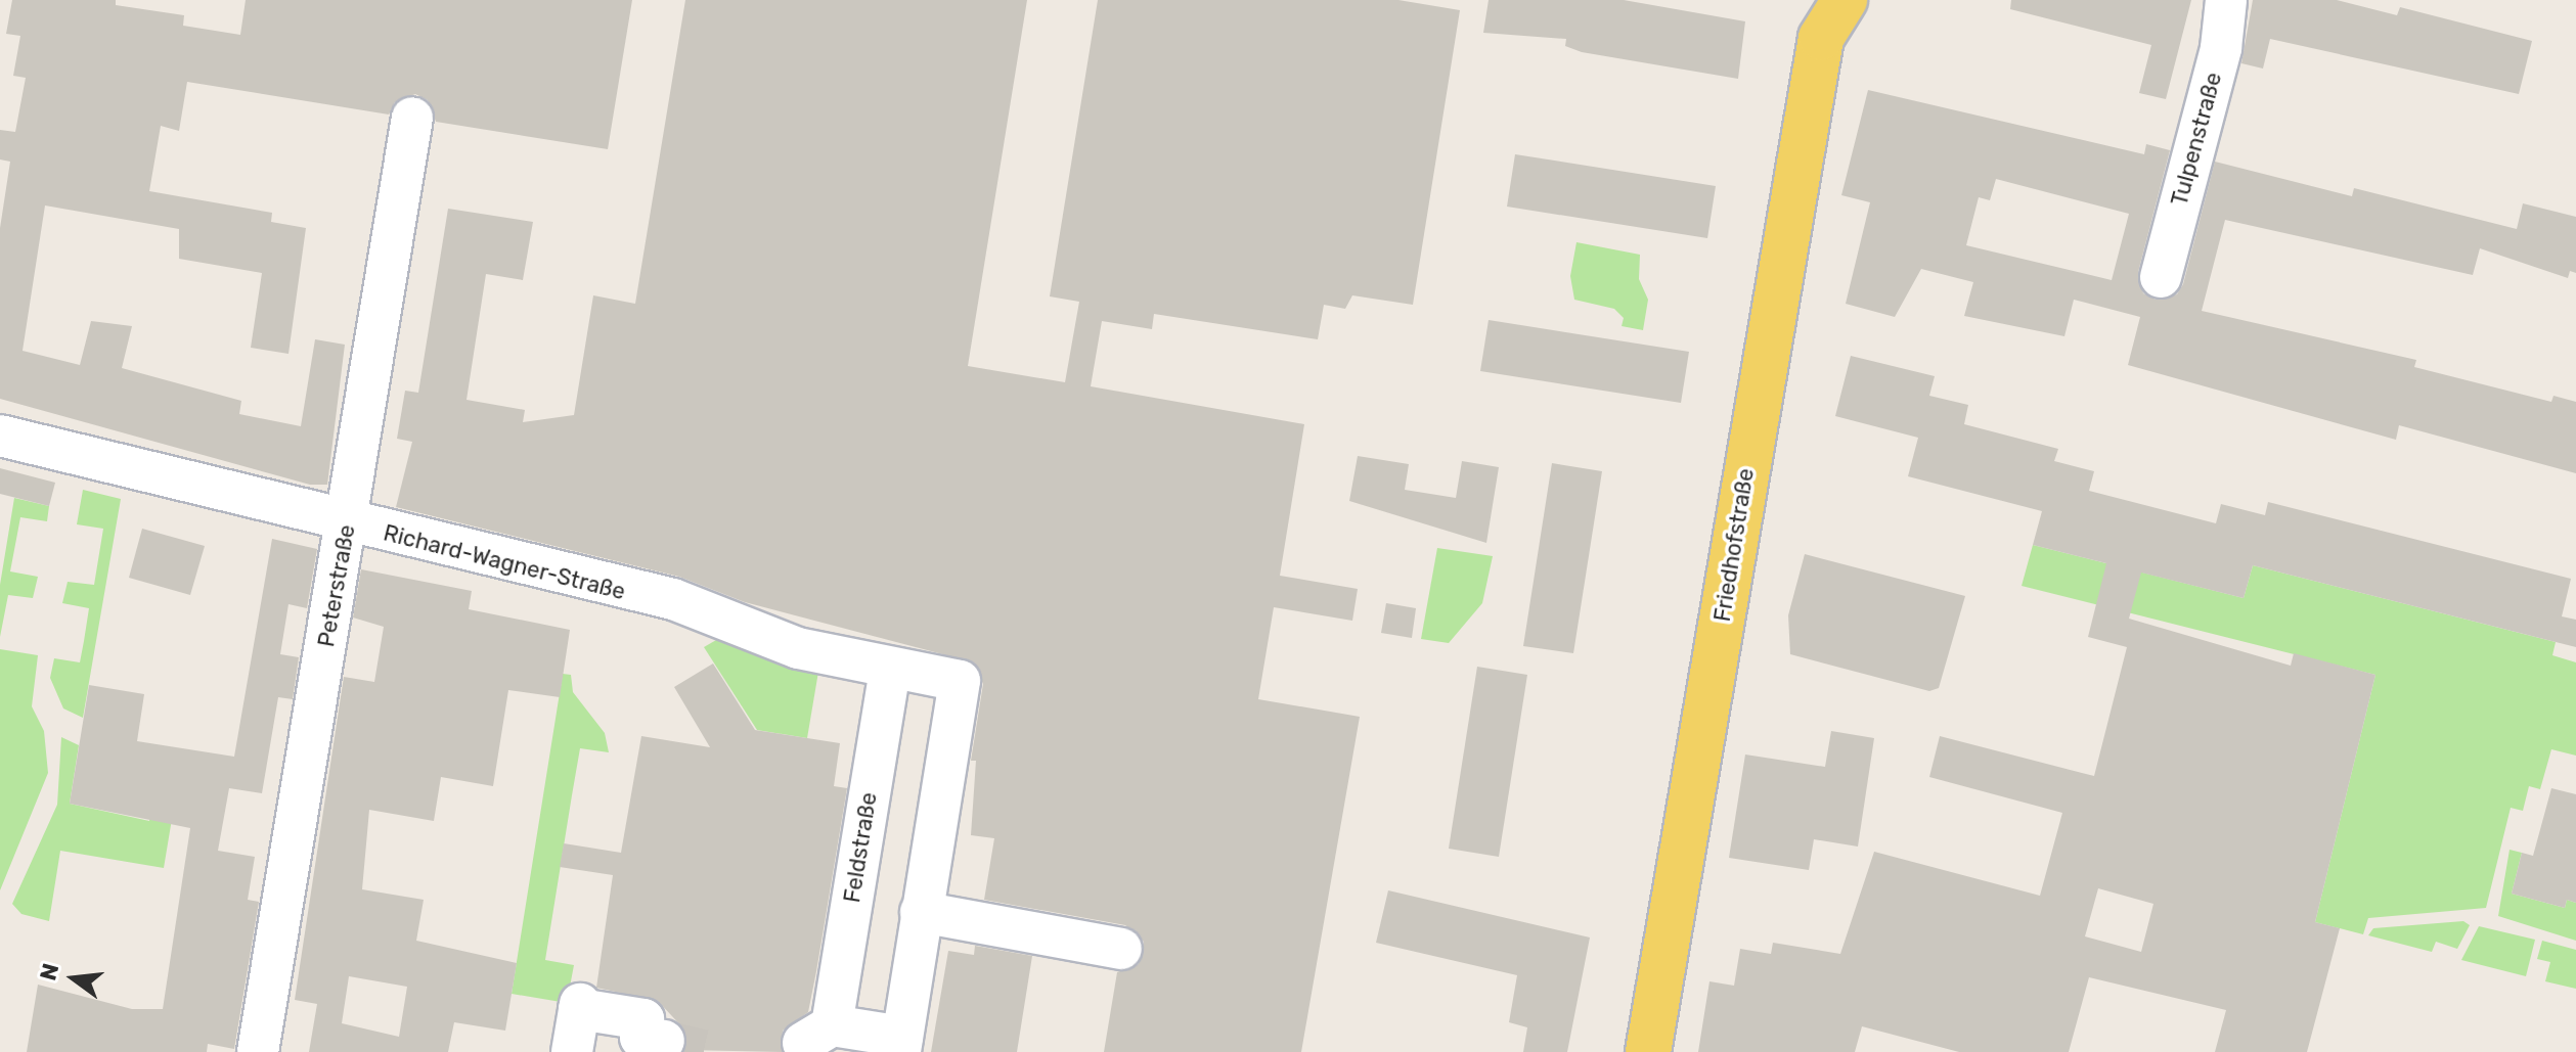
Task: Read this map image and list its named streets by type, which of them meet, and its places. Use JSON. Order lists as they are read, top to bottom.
{
  "streets": {
    "main road": ["Friedhofstraße"],
    "street": [
      "Tulpenstraße",
      "Richard-Wagner-Straße",
      "Peterstraße",
      "Feldstraße"
    ]
  },
  "crossings": [
    ["Richard-Wagner-Straße", "Peterstraße"],
    ["Richard-Wagner-Straße", "Feldstraße"]
  ],
  "north": "left"
}
